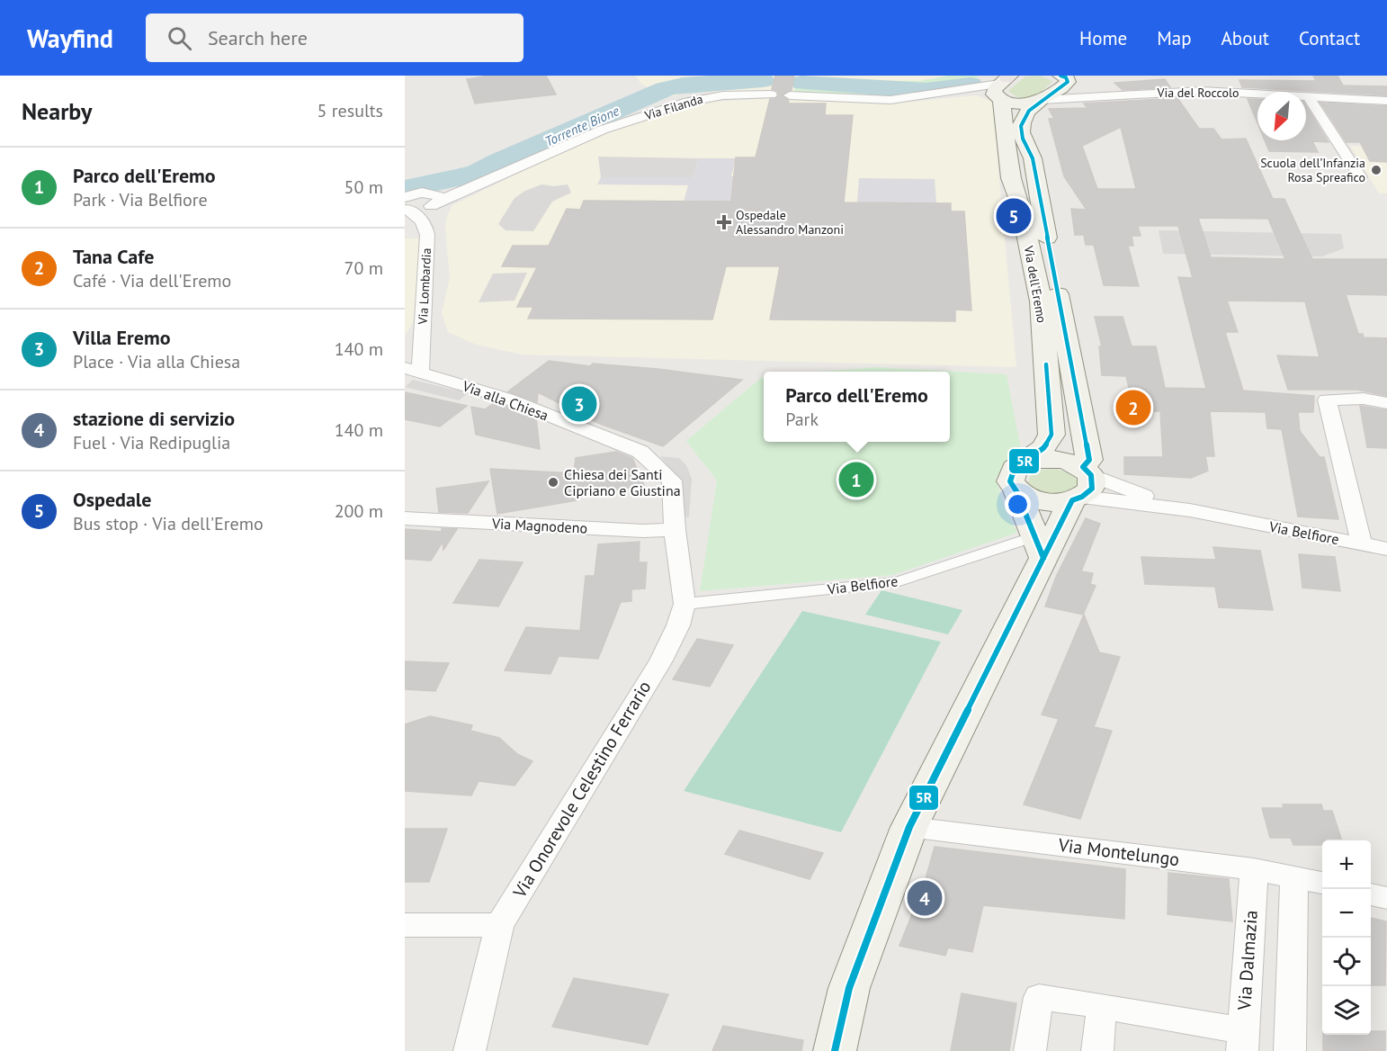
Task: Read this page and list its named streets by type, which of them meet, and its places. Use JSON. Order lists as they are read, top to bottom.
{
  "streets": {
    "main road": ["Via dell'Eremo"],
    "street": [
      "Via del Roccolo",
      "Via Filanda",
      "Via Lombardia",
      "Via alla Chiesa",
      "Via Magnodeno",
      "Via Belfiore",
      "Via Onorevole Celestino Ferrario",
      "Via Montelungo",
      "Via Dalmazia"
    ]
  },
  "crossings": [
    ["Via del Roccolo", "Via dell'Eremo"],
    ["Via Filanda", "Via Lombardia"],
    ["Via dell'Eremo", "Via Belfiore"],
    ["Via dell'Eremo", "Via Montelungo"],
    ["Via Lombardia", "Via alla Chiesa"],
    ["Via alla Chiesa", "Via Magnodeno"],
    ["Via alla Chiesa", "Via Onorevole Celestino Ferrario"],
    ["Via Magnodeno", "Via Onorevole Celestino Ferrario"],
    ["Via Belfiore", "Via Onorevole Celestino Ferrario"],
    ["Via Montelungo", "Via Dalmazia"]
  ],
  "water": ["Torrente Bione"],
  "places": {
    "other": ["Scuola dell’Infanzia Rosa Spreafico", "Chiesa dei Santi Cipriano e Giustina"],
    "health": ["Ospedale Alessandro Manzoni"]
  },
  "lines": ["transit line 5R"],
  "north": "bottom left",
  "page": {
    "header": "Wayfind",
    "search": "Search here",
    "nav": [
      "Home",
      "Map",
      "About",
      "Contact"
    ],
    "heading": ["Nearby", "5 results"],
    "list": [
      {
        "mark": "1",
        "name": "Parco dell'Eremo",
        "note": "Park · Via Belfiore",
        "value": "50 m"
      },
      {
        "mark": "2",
        "name": "Tana Cafe",
        "note": "Café · Via dell'Eremo",
        "value": "70 m"
      },
      {
        "mark": "3",
        "name": "Villa Eremo",
        "note": "Place · Via alla Chiesa",
        "value": "140 m"
      },
      {
        "mark": "4",
        "name": "stazione di servizio",
        "note": "Fuel · Via Redipuglia",
        "value": "140 m"
      },
      {
        "mark": "5",
        "name": "Ospedale",
        "note": "Bus stop · Via dell'Eremo",
        "value": "200 m"
      }
    ],
    "pins": [
      "5",
      "3",
      "2",
      "1",
      "4"
    ],
    "popup": ["Parco dell'Eremo", "Park"],
    "map_buttons": ["+", "−"]
  }
}
